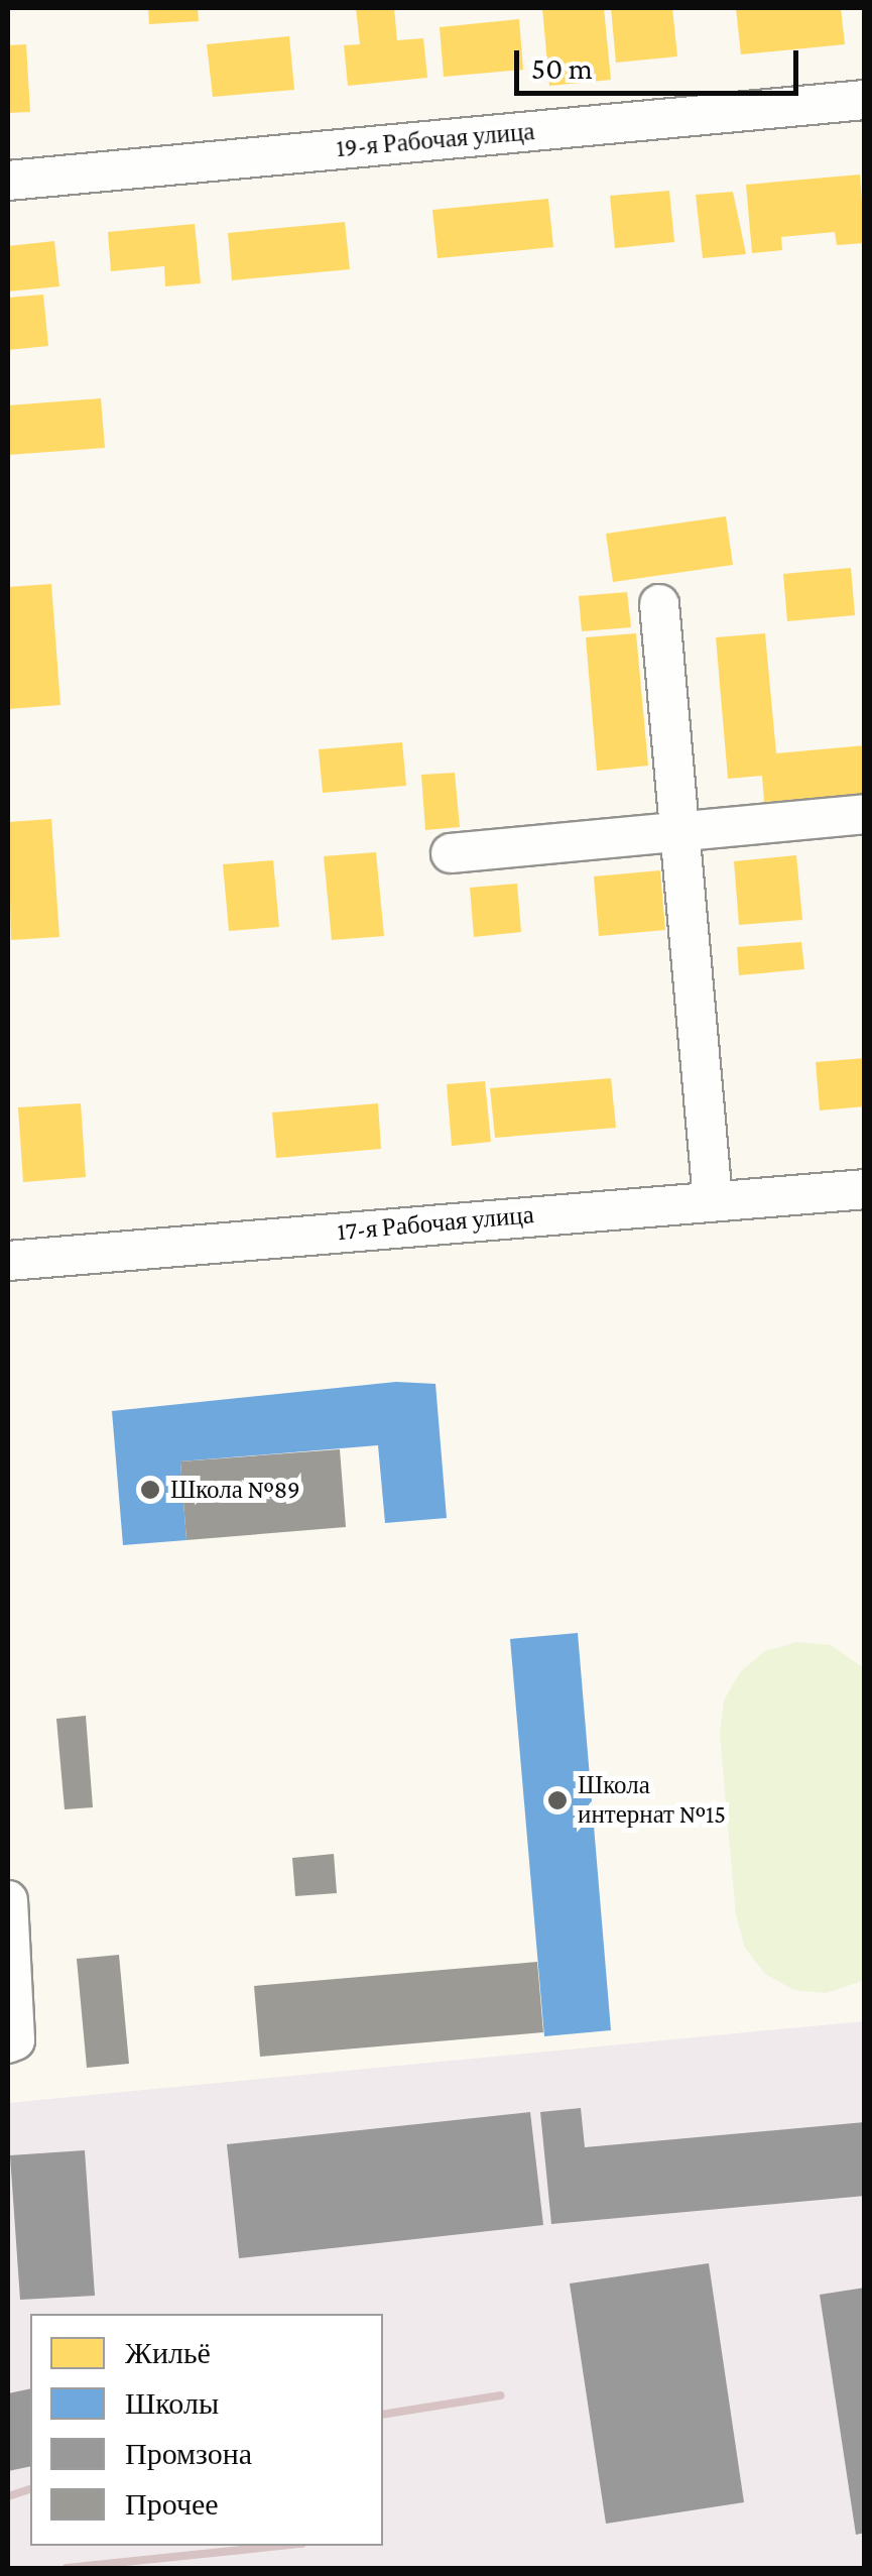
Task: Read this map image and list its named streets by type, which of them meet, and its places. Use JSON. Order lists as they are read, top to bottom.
{
  "streets": {
    "street": ["19-я Рабочая улица", "17-я Рабочая улица"]
  },
  "places": ["Школа №89", "Школа интернат №15"],
  "legend": [
    "Жильё",
    "Школы",
    "Промзона",
    "Прочее"
  ],
  "scale_bar": "50 m"
}
